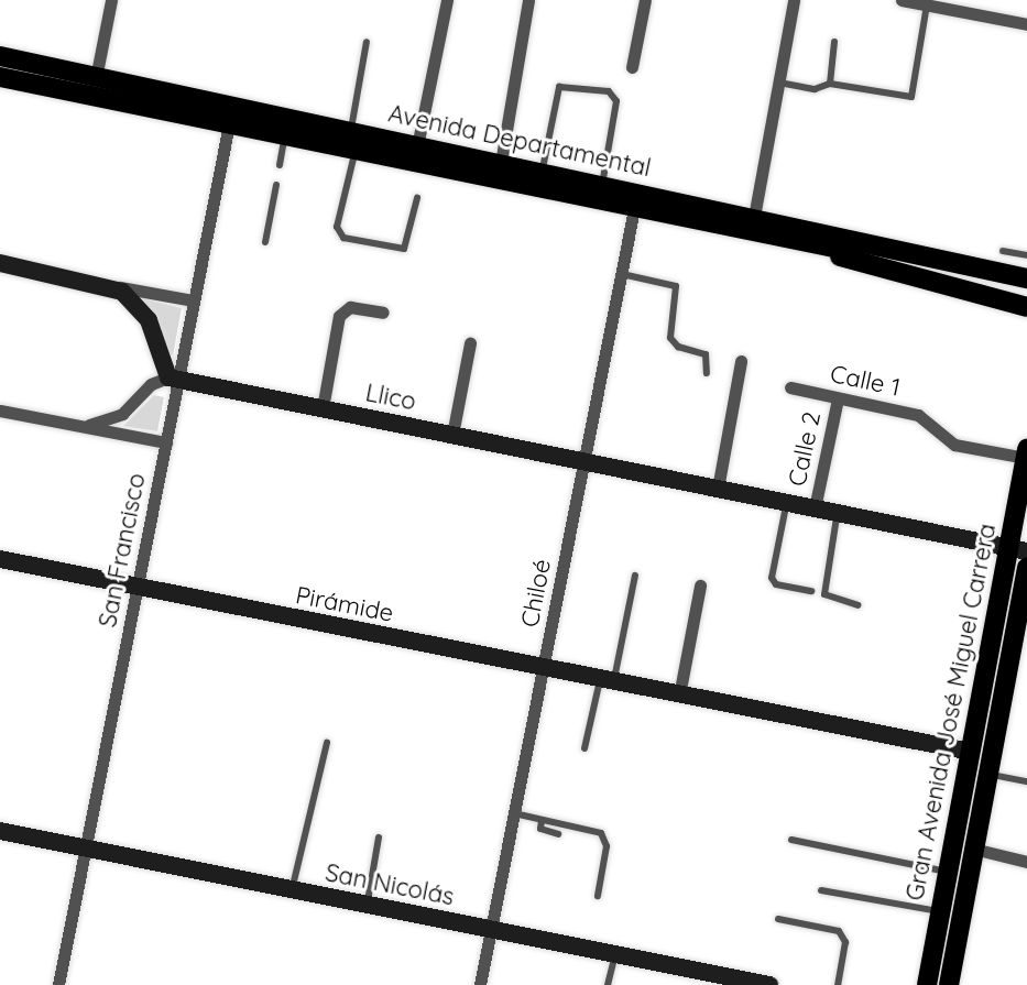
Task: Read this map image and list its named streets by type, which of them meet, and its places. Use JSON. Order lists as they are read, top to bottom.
{
  "streets": {
    "main road": ["Avenida Departamental", "Gran Avenida José Miguel Carrera"],
    "street": [
      "Calle 1",
      "Llico",
      "Calle 2",
      "San Francisco",
      "Chiloé",
      "Pirámide",
      "San Nicolás"
    ]
  },
  "crossings": [
    ["Avenida Departamental", "San Francisco"],
    ["Avenida Departamental", "Chiloé"],
    ["Calle 1", "Calle 2"],
    ["Calle 1", "Gran Avenida José Miguel Carrera"],
    ["Llico", "Calle 2"],
    ["Llico", "San Francisco"],
    ["Llico", "Chiloé"],
    ["Llico", "Gran Avenida José Miguel Carrera"],
    ["San Francisco", "Pirámide"],
    ["San Francisco", "San Nicolás"],
    ["Chiloé", "Pirámide"],
    ["Chiloé", "San Nicolás"],
    ["Pirámide", "Gran Avenida José Miguel Carrera"]
  ]
}
